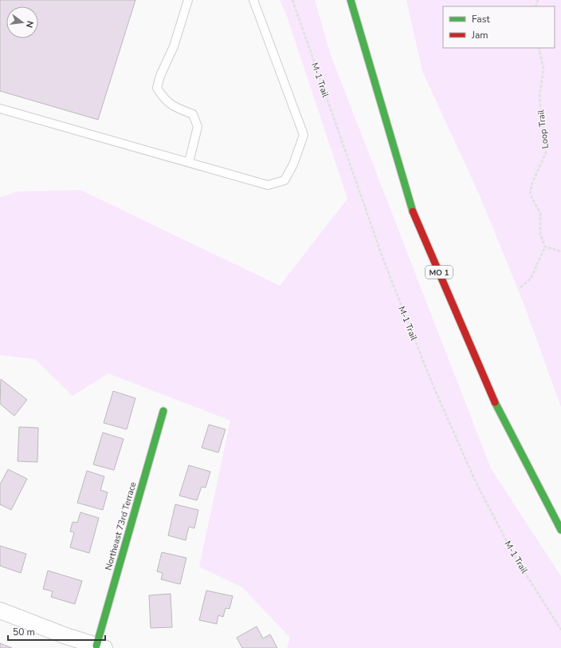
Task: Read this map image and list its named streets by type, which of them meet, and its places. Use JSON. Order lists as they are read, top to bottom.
{
  "streets": {
    "main road": ["MO 1", "Northeast 73rd Terrace"],
    "path": ["M-1 Trail", "Loop Trail"]
  },
  "legend": ["Fast", "Jam"],
  "scale_bar": "50 m",
  "north": "right"
}
